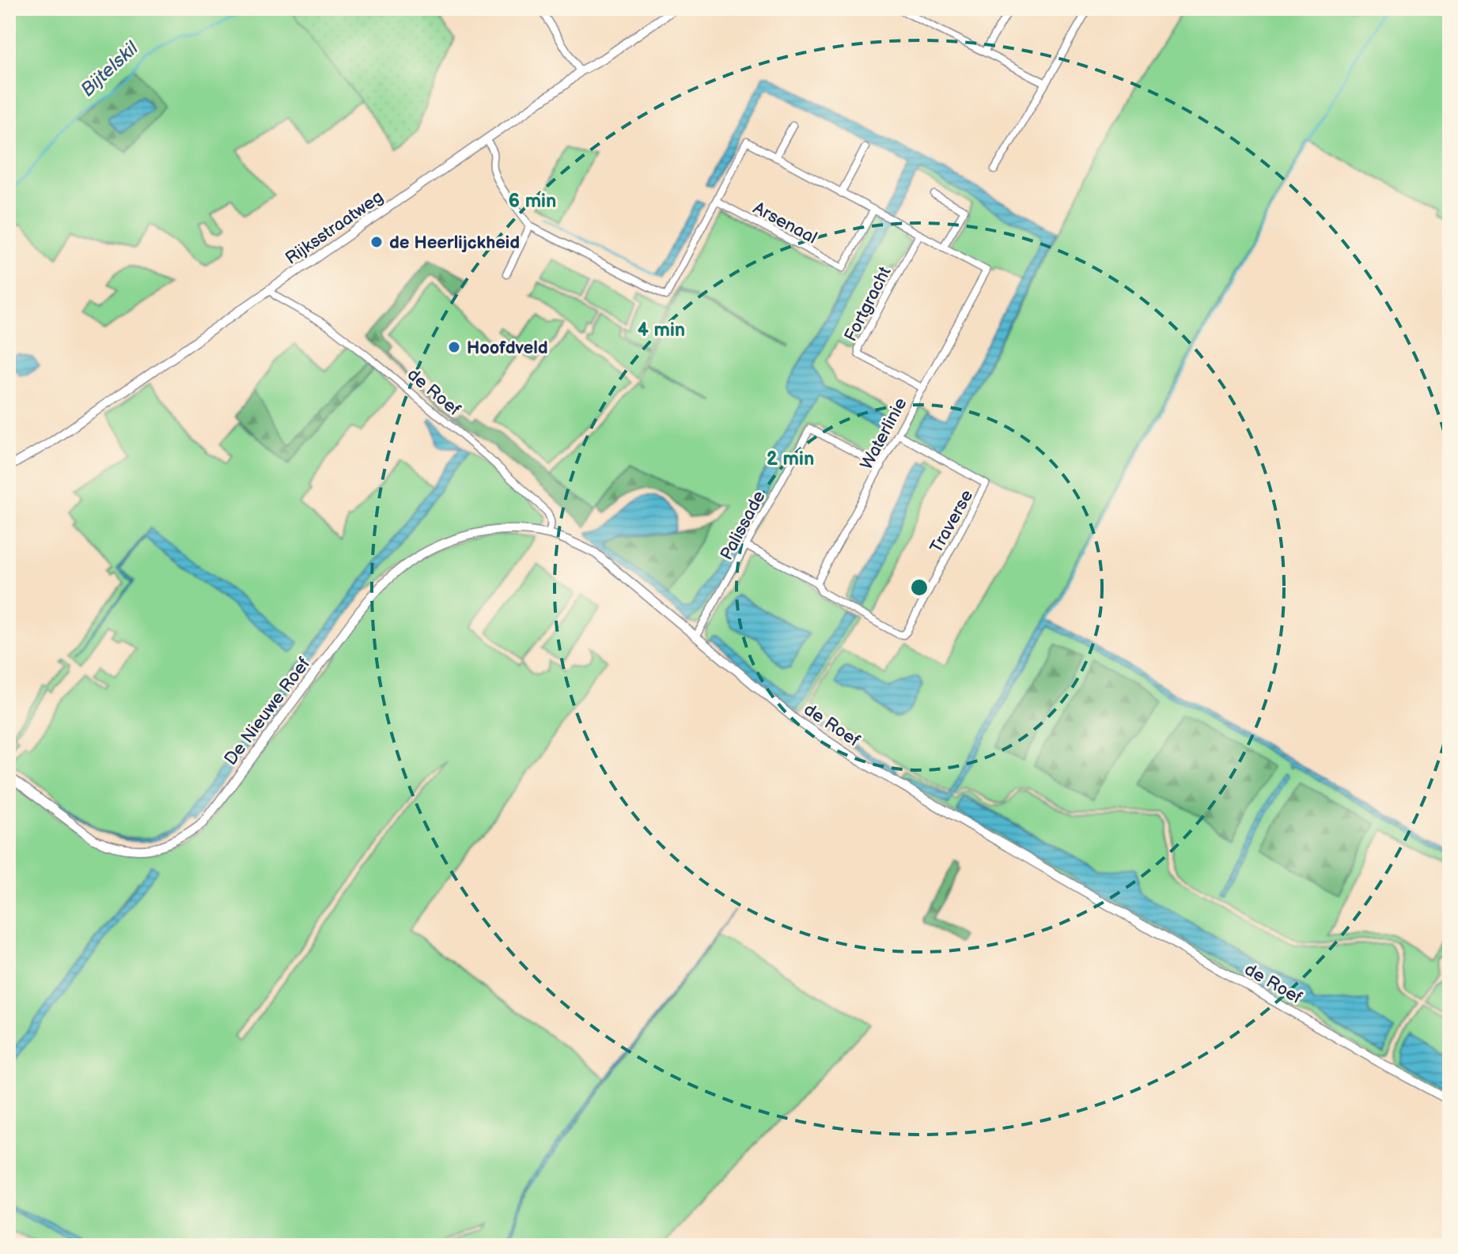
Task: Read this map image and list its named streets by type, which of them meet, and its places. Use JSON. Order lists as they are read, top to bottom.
{
  "streets": {
    "street": [
      "Arsenaal",
      "Rijksstraatweg",
      "Fortgracht",
      "de Roef",
      "Waterlinie",
      "Traverse",
      "Palissade",
      "De Nieuwe Roef"
    ]
  },
  "crossings": [
    ["Arsenaal", "Waterlinie"],
    ["Rijksstraatweg", "de Roef"],
    ["Rijksstraatweg", "Waterlinie"],
    ["Fortgracht", "Waterlinie"],
    ["de Roef", "Palissade"],
    ["de Roef", "De Nieuwe Roef"],
    ["Waterlinie", "Traverse"],
    ["Waterlinie", "Palissade"]
  ],
  "water": ["Bijtelskil"],
  "places": ["de Heerlijckheid", "Hoofdveld"],
  "rings": ["6 min", "4 min", "2 min"]
}
